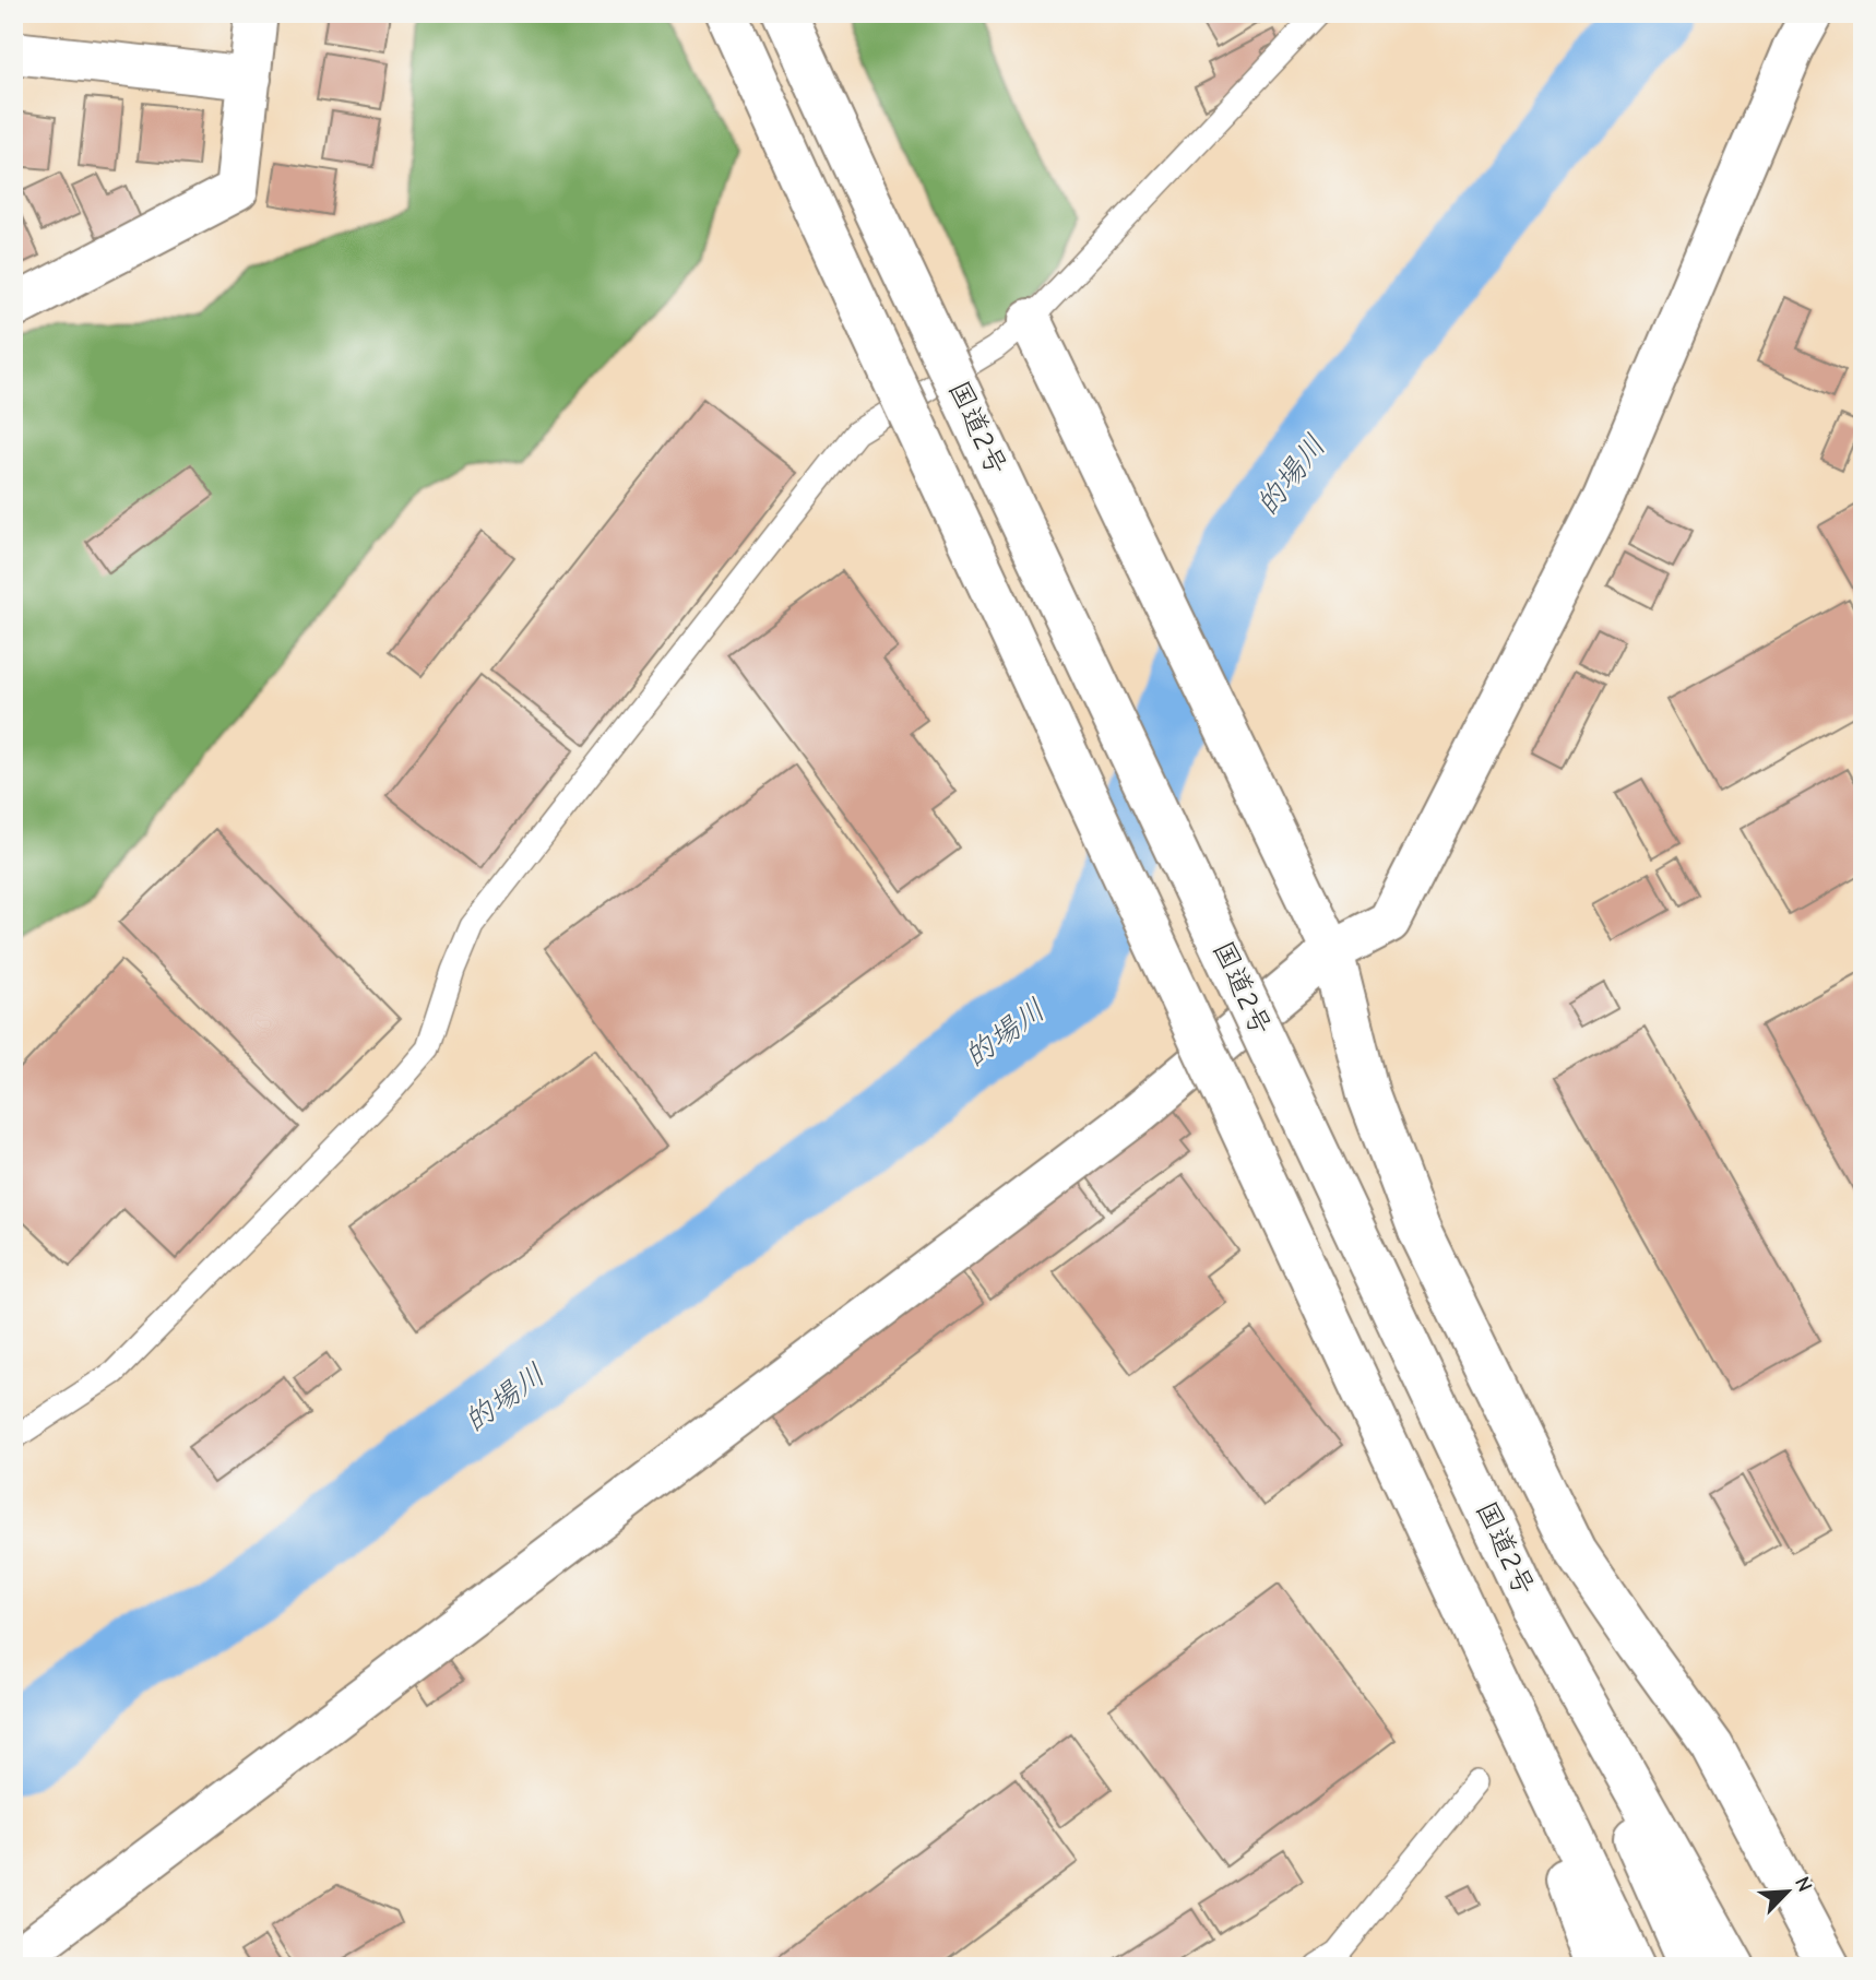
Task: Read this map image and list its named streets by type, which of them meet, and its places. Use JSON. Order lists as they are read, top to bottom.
{
  "streets": {
    "main road": ["国道2号"]
  },
  "water": ["的場川"],
  "north": "top right"
}
